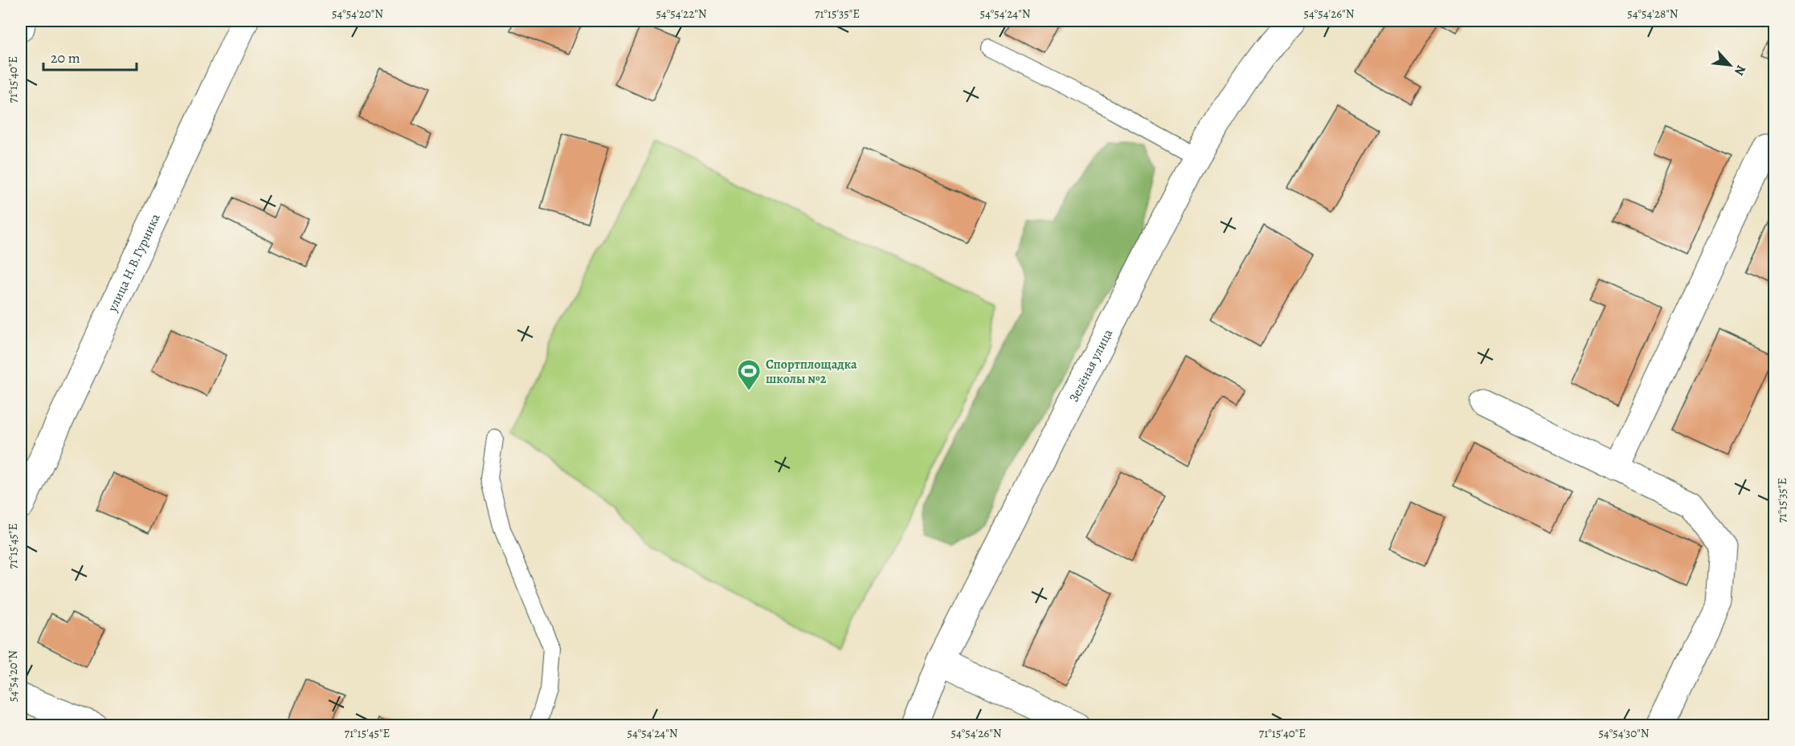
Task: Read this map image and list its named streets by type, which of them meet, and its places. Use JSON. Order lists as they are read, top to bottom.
{
  "streets": {
    "street": ["улица Н.В.Гурника", "Зелёная улица"]
  },
  "places": {
    "sports": ["Спортплощадка школы №2"]
  },
  "scale_bar": "20 m",
  "north": "bottom right",
  "coordinates": [
    "54°54'20\"N",
    "54°54'22\"N",
    "71°15'35\"E",
    "54°54'24\"N",
    "54°54'26\"N",
    "54°54'28\"N",
    "71°15'40\"E",
    "71°15'45\"E",
    "54°54'30\"N"
  ]
}
